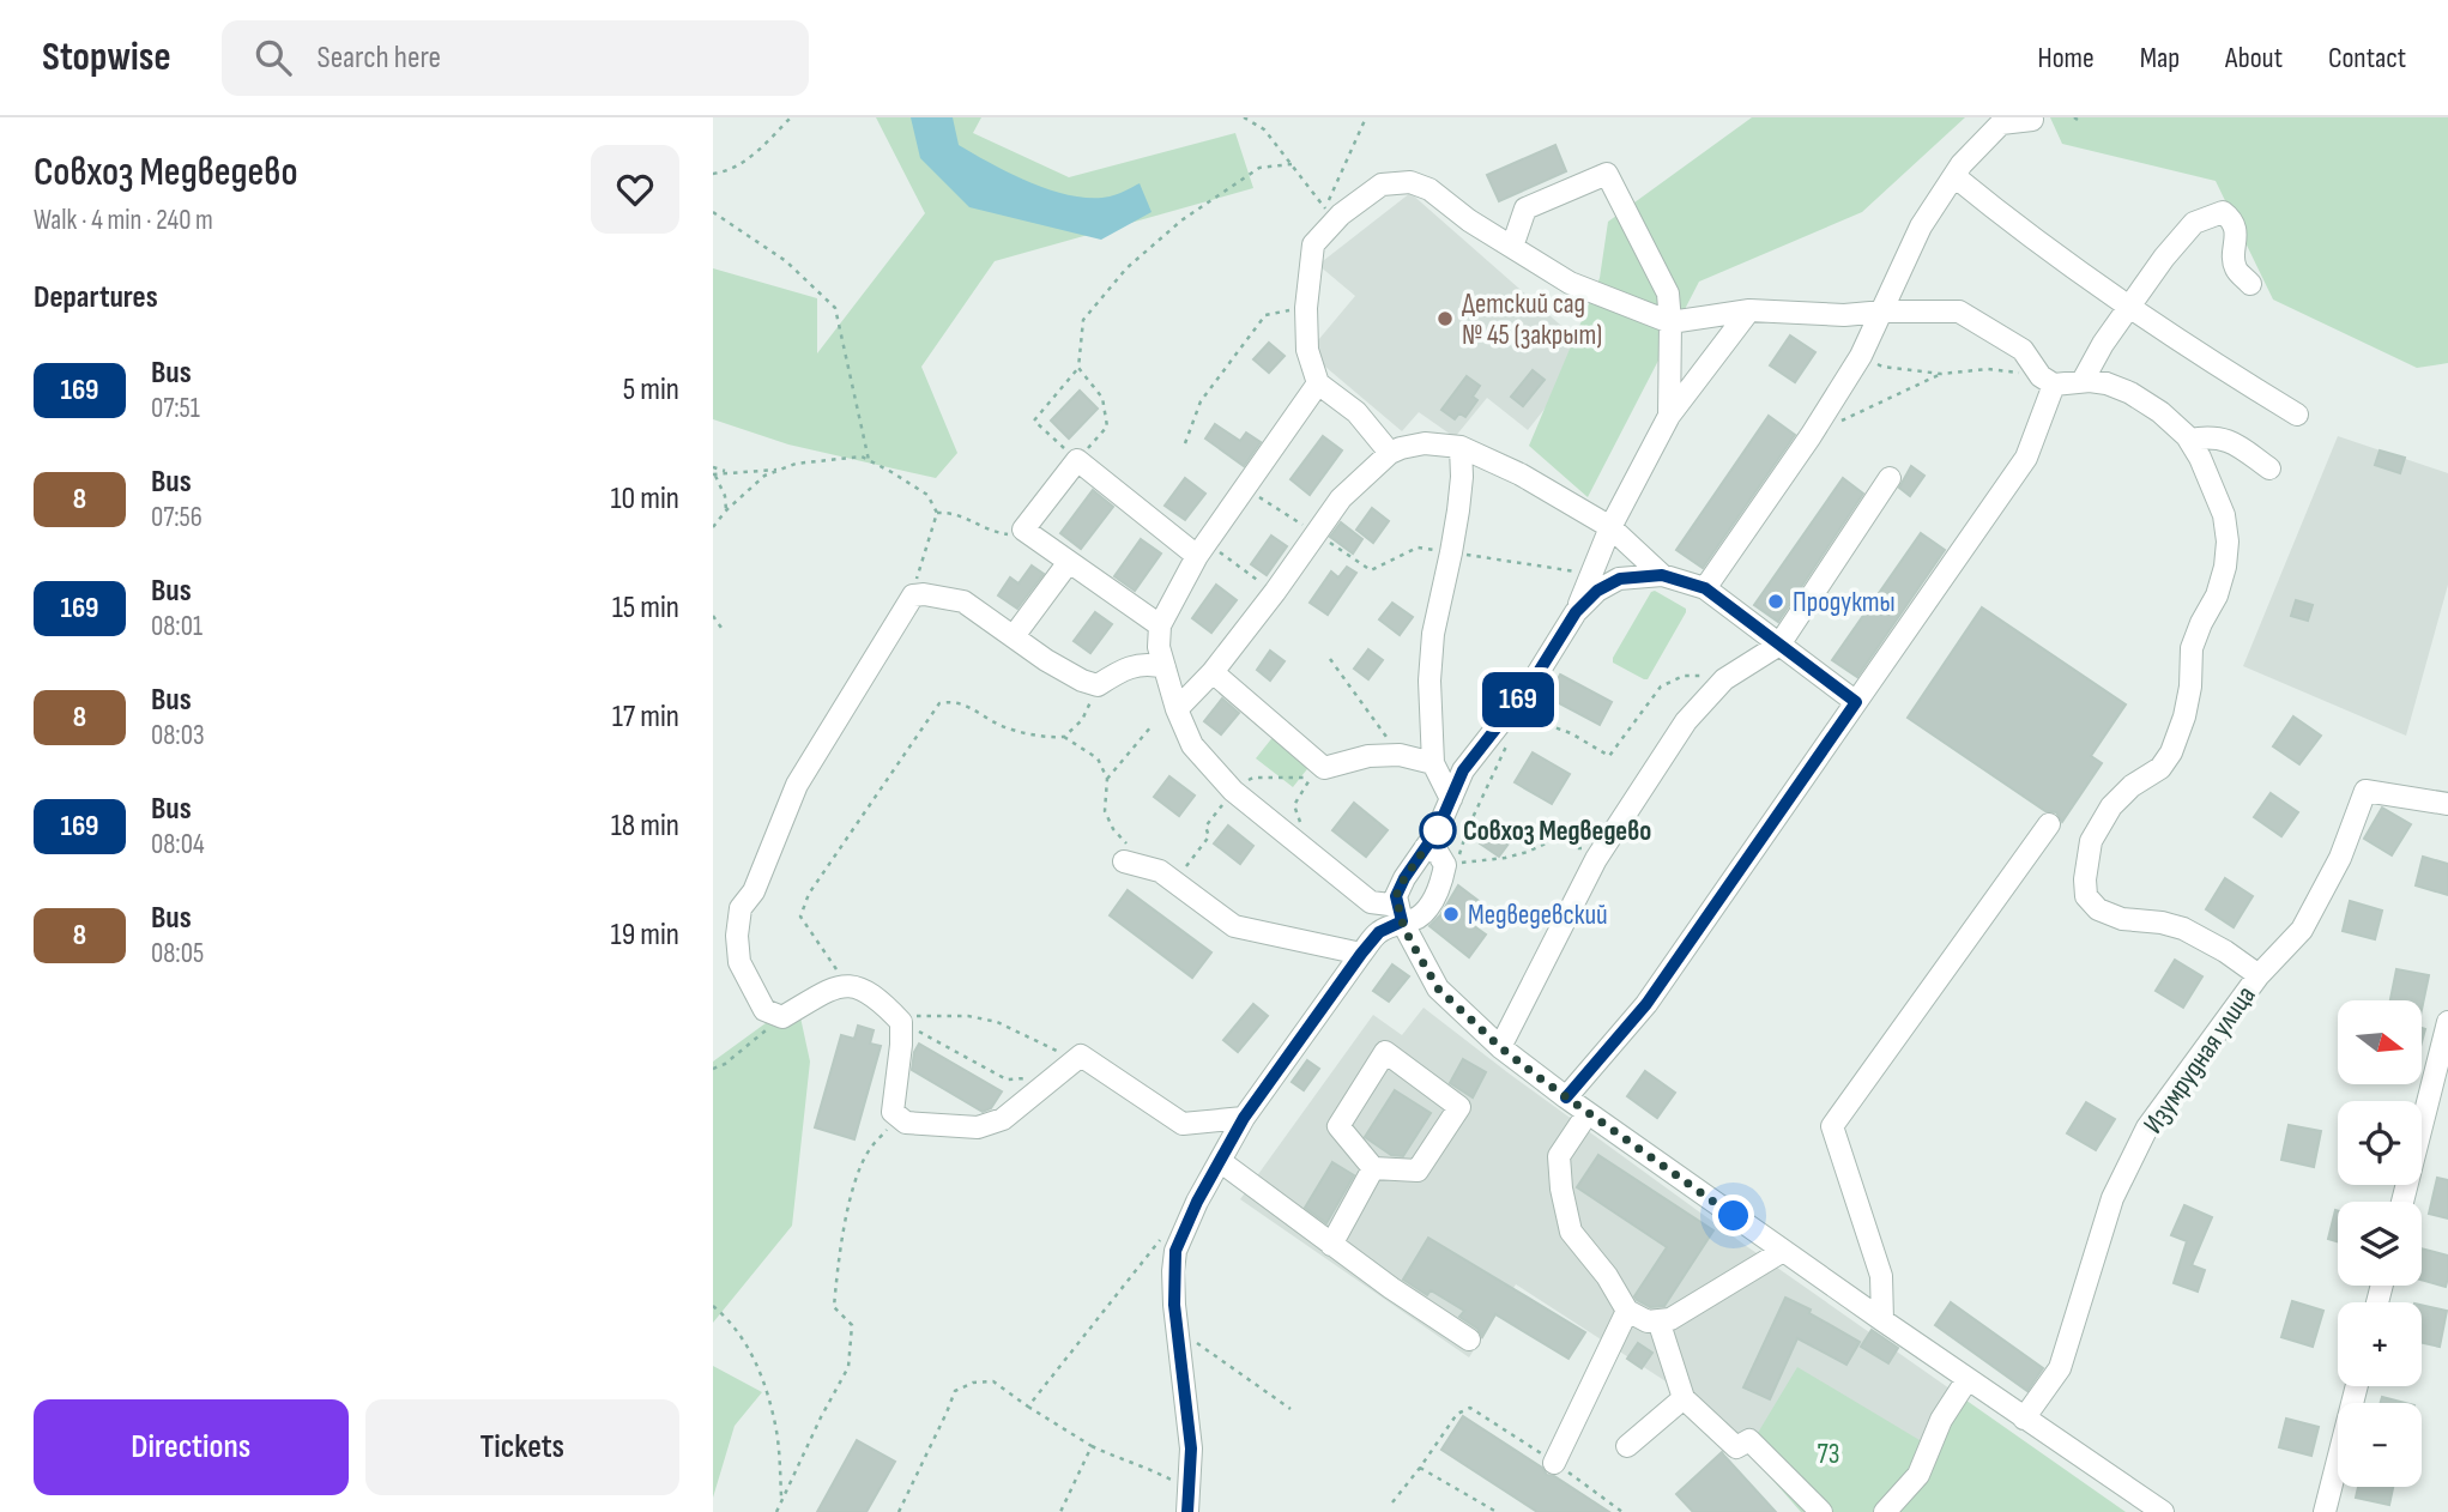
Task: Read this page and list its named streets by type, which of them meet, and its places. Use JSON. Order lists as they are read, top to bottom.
{
  "streets": {
    "street": ["Изумрудная улица"]
  },
  "parks": ["73"],
  "places": [
    "Детский сад № 45 (закрыт)",
    "Продукты",
    "Совхоз Медведево",
    "Медведевский"
  ],
  "lines": ["bus line 169"],
  "north": "right",
  "page": {
    "header": "Stopwise",
    "search": "Search here",
    "nav": [
      "Home",
      "Map",
      "About",
      "Contact"
    ],
    "heading": [
      ["Совхоз Медведево", "Walk · 4 min · 240 m"],
      "Departures"
    ],
    "on_map": "169",
    "list": [
      {
        "mark": "169",
        "name": "Bus",
        "note": "07:51",
        "value": "5 min"
      },
      {
        "mark": "8",
        "name": "Bus",
        "note": "07:56",
        "value": "10 min"
      },
      {
        "mark": "169",
        "name": "Bus",
        "note": "08:01",
        "value": "15 min"
      },
      {
        "mark": "8",
        "name": "Bus",
        "note": "08:03",
        "value": "17 min"
      },
      {
        "mark": "169",
        "name": "Bus",
        "note": "08:04",
        "value": "18 min"
      },
      {
        "mark": "8",
        "name": "Bus",
        "note": "08:05",
        "value": "19 min"
      }
    ],
    "map_buttons": ["+", "−"],
    "buttons": ["Directions", "Tickets"]
  }
}
